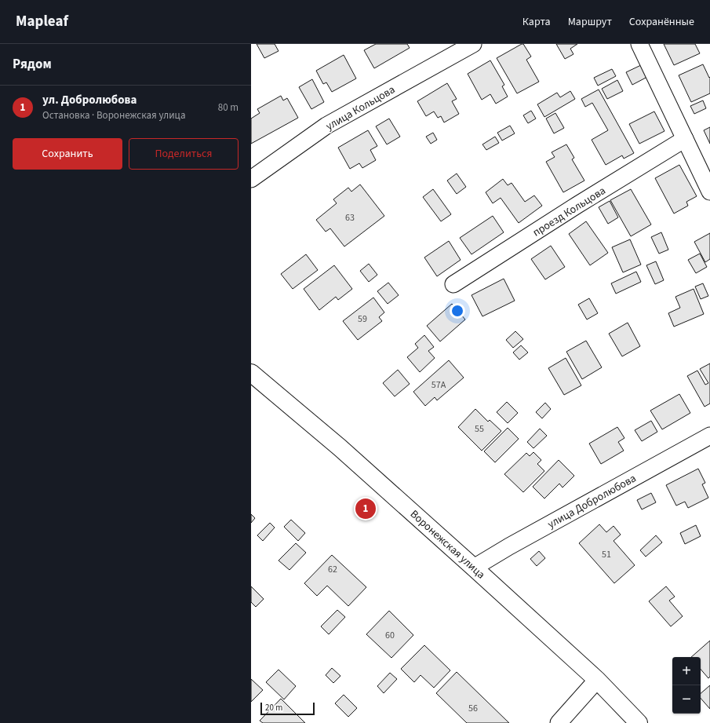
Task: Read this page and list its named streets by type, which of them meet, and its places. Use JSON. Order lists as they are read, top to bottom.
{
  "streets": {
    "street": [
      "улица Кольцова",
      "проезд Кольцова",
      "улица Добролюбова",
      "Воронежская улица"
    ]
  },
  "crossings": [
    ["улица Добролюбова", "Воронежская улица"]
  ],
  "house_numbers": [
    "63",
    "59",
    "57А",
    "55",
    "51",
    "62",
    "60",
    "56"
  ],
  "scale_bar": "20 m",
  "page": {
    "header": "Mapleaf",
    "nav": ["Карта", "Маршрут", "Сохранённые"],
    "heading": "Рядом",
    "list": [
      {
        "mark": "1",
        "name": "ул. Добролюбова",
        "note": "Остановка · Воронежская улица",
        "value": "80 m"
      }
    ],
    "buttons": ["Сохранить", "Поделиться"],
    "pins": "1",
    "map_buttons": ["+", "−"],
    "scale": "20 m"
  }
}
